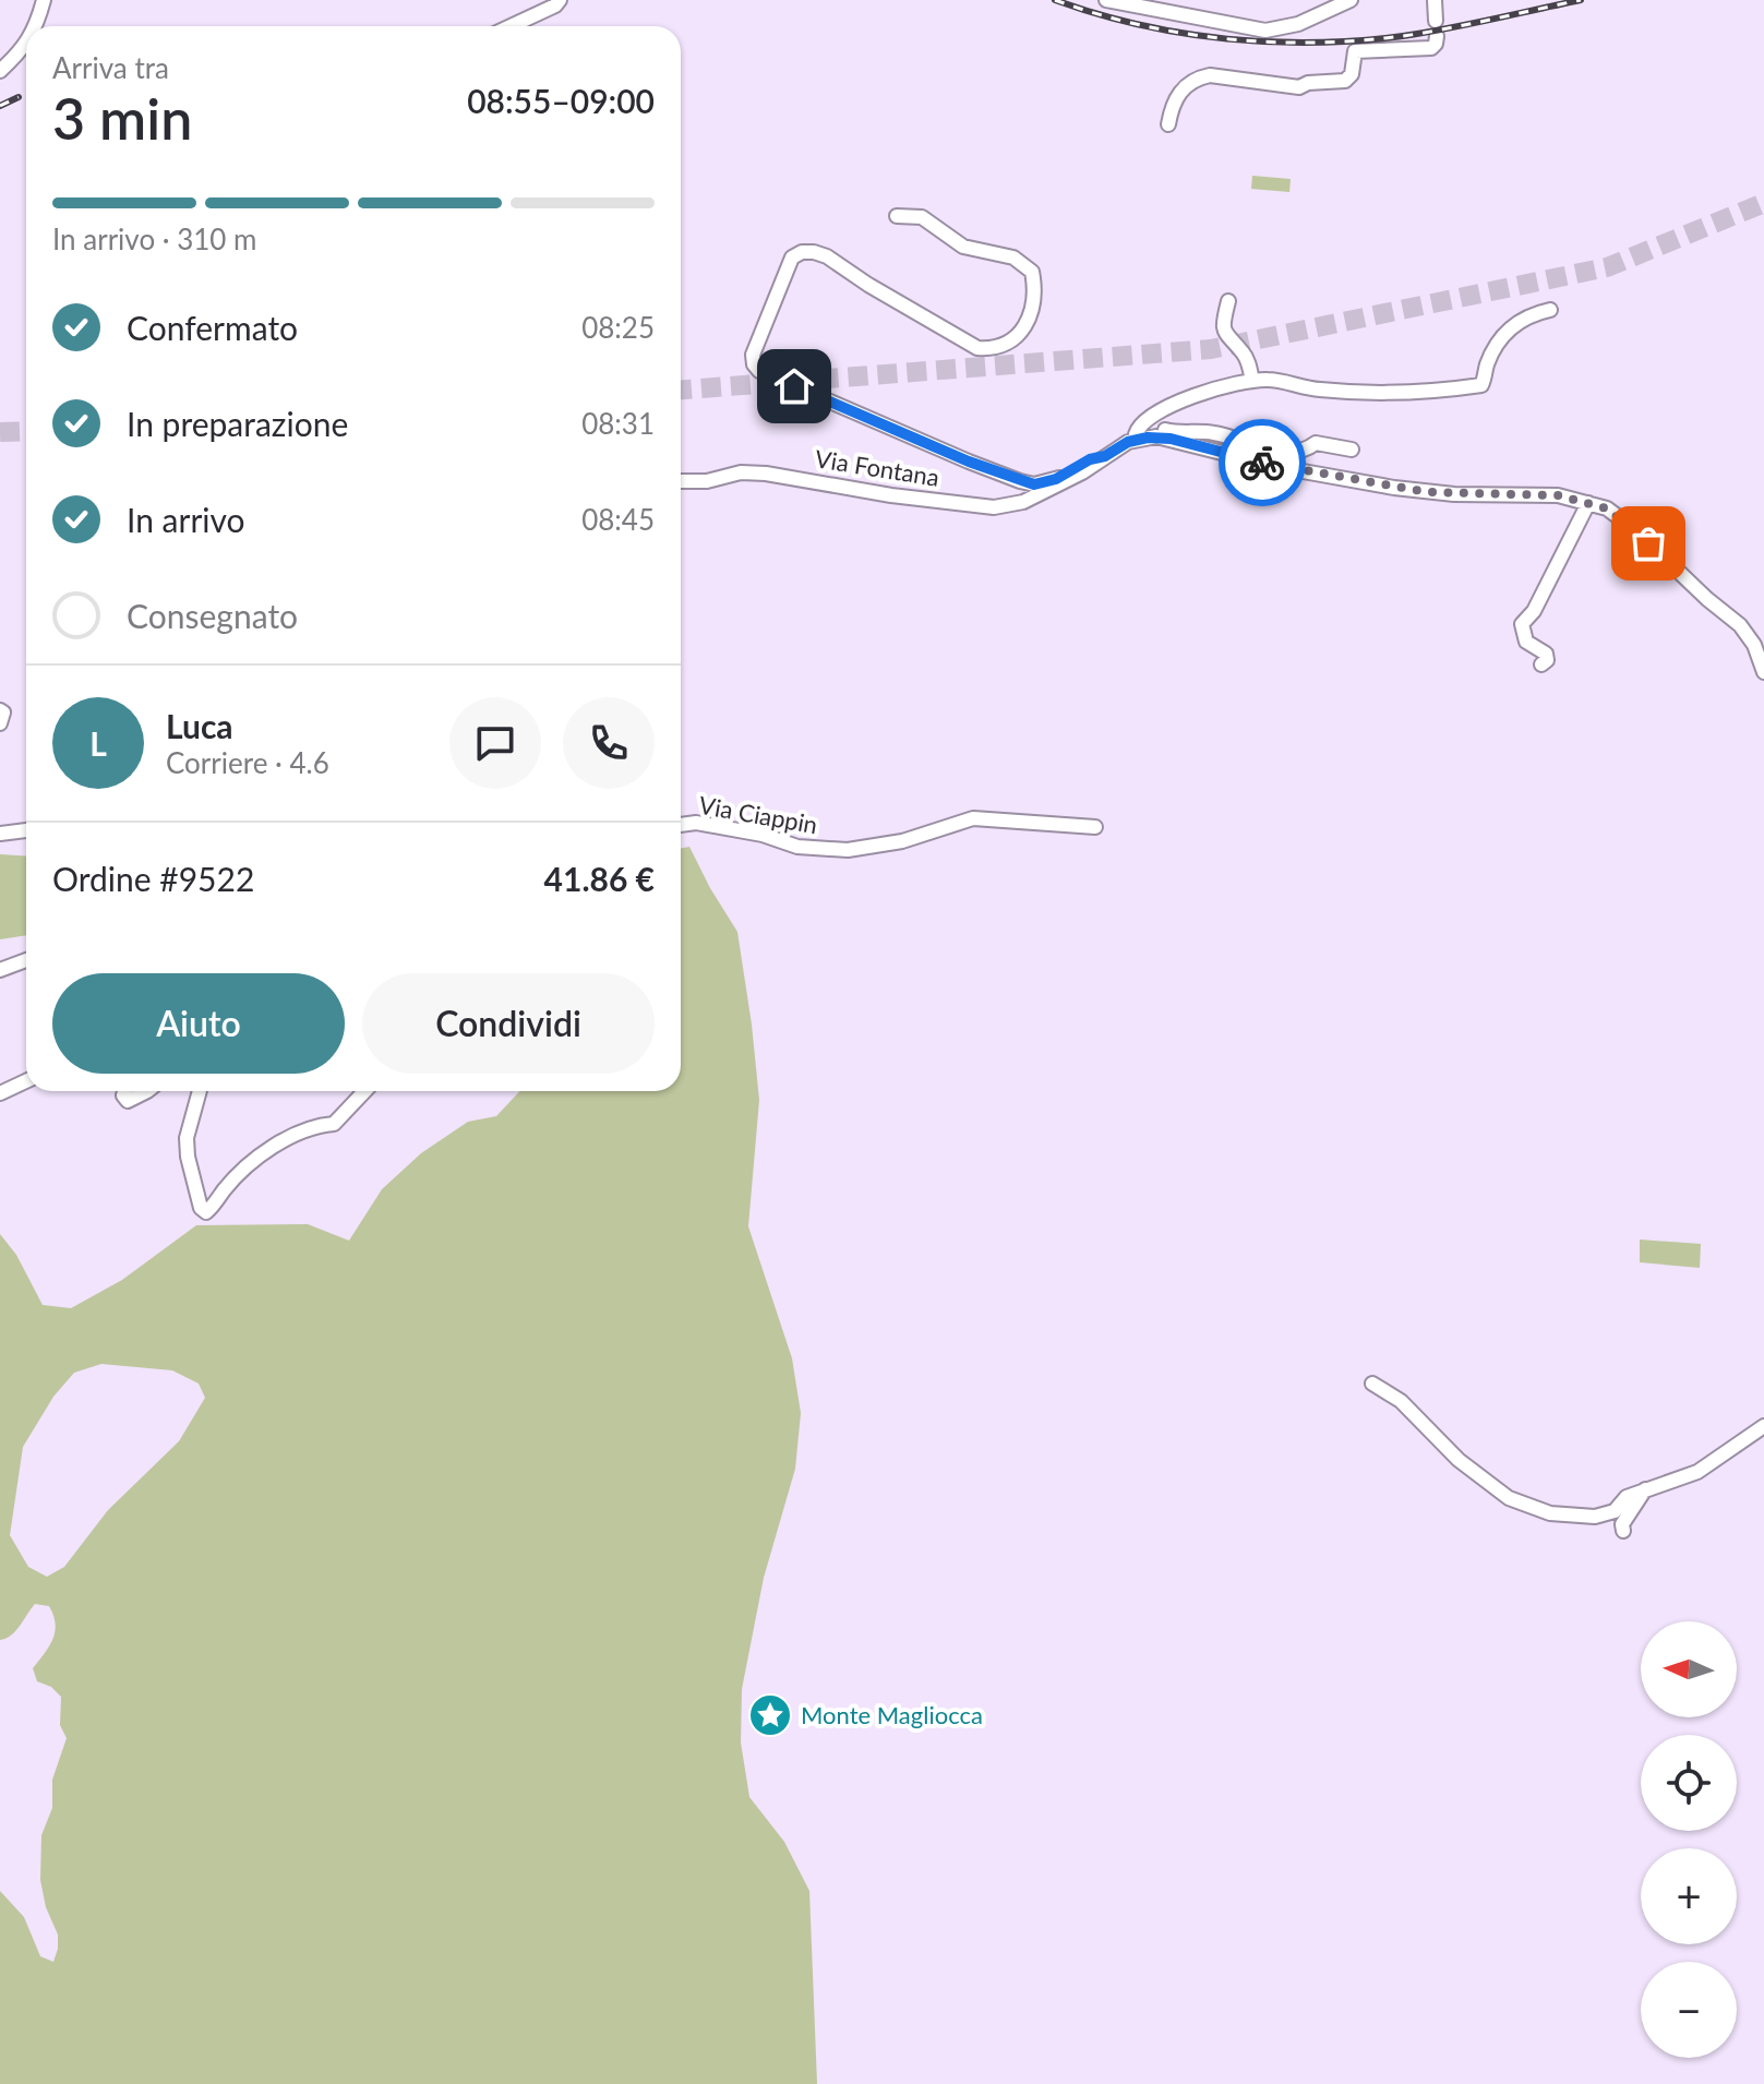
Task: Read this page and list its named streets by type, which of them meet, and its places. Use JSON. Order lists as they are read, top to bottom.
{
  "streets": {
    "street": ["Via Fontana", "Via Ciappin"]
  },
  "places": {
    "place": ["Monte Magliocca"]
  },
  "north": "left",
  "page": {
    "heading": ["3 min", "Arriva tra", "08:55–09:00"],
    "panel": [
      "Luca",
      "Corriere · 4.6",
      "Ordine #9522",
      "41.86 €"
    ],
    "bar": "In arrivo · 310 m",
    "list": [
      ["Confermato", "08:25"],
      ["In preparazione", "08:31"],
      ["In arrivo", "08:45"],
      "Consegnato"
    ],
    "round": "L",
    "buttons": ["Aiuto", "Condividi"],
    "map_buttons": ["+", "−"]
  }
}
